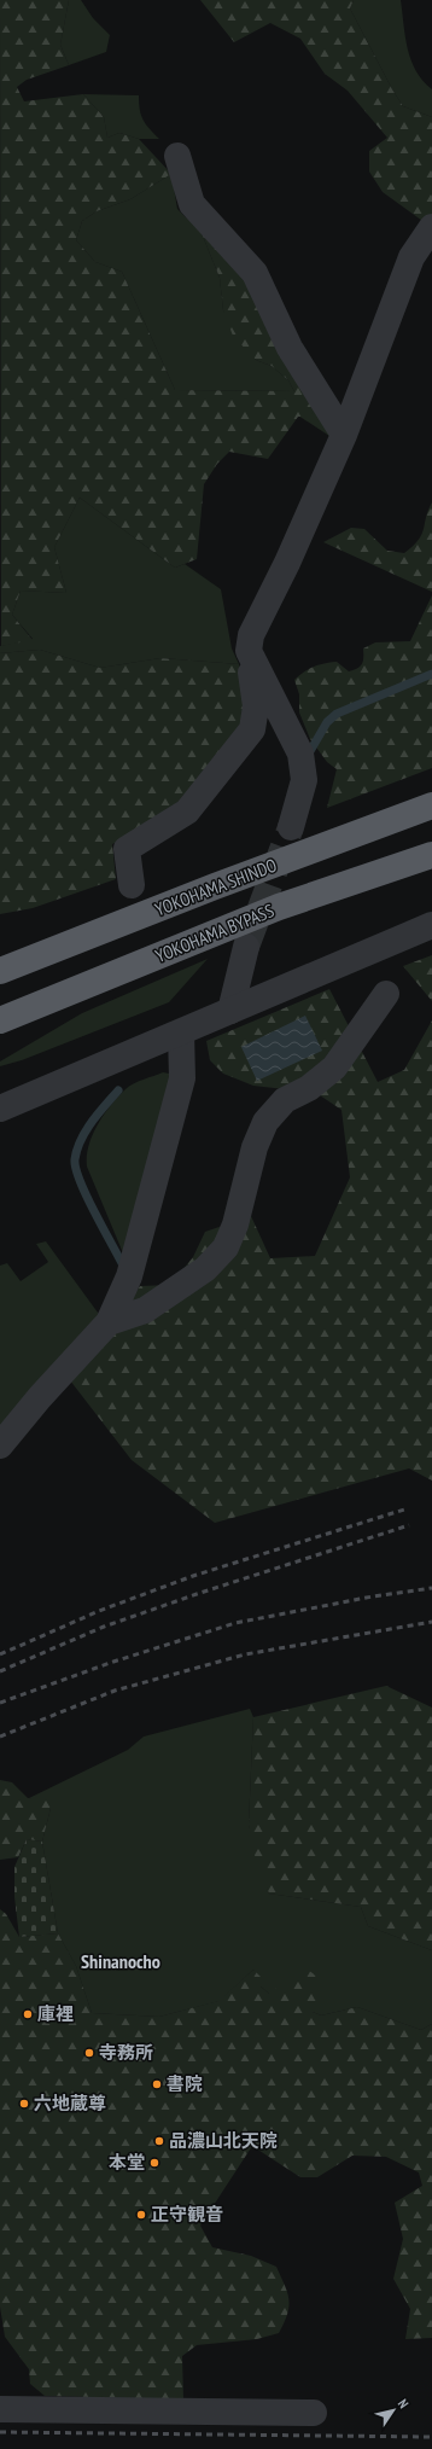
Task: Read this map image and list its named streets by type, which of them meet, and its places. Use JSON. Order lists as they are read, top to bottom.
{
  "streets": {
    "highway": ["YOKOHAMA SHINDO", "YOKOHAMA BYPASS"]
  },
  "districts": ["Shinanocho"],
  "places": [
    "庫裡",
    "寺務所",
    "書院",
    "六地蔵尊",
    "品濃山北天院",
    "本堂",
    "正守観音"
  ],
  "north": "top right"
}
